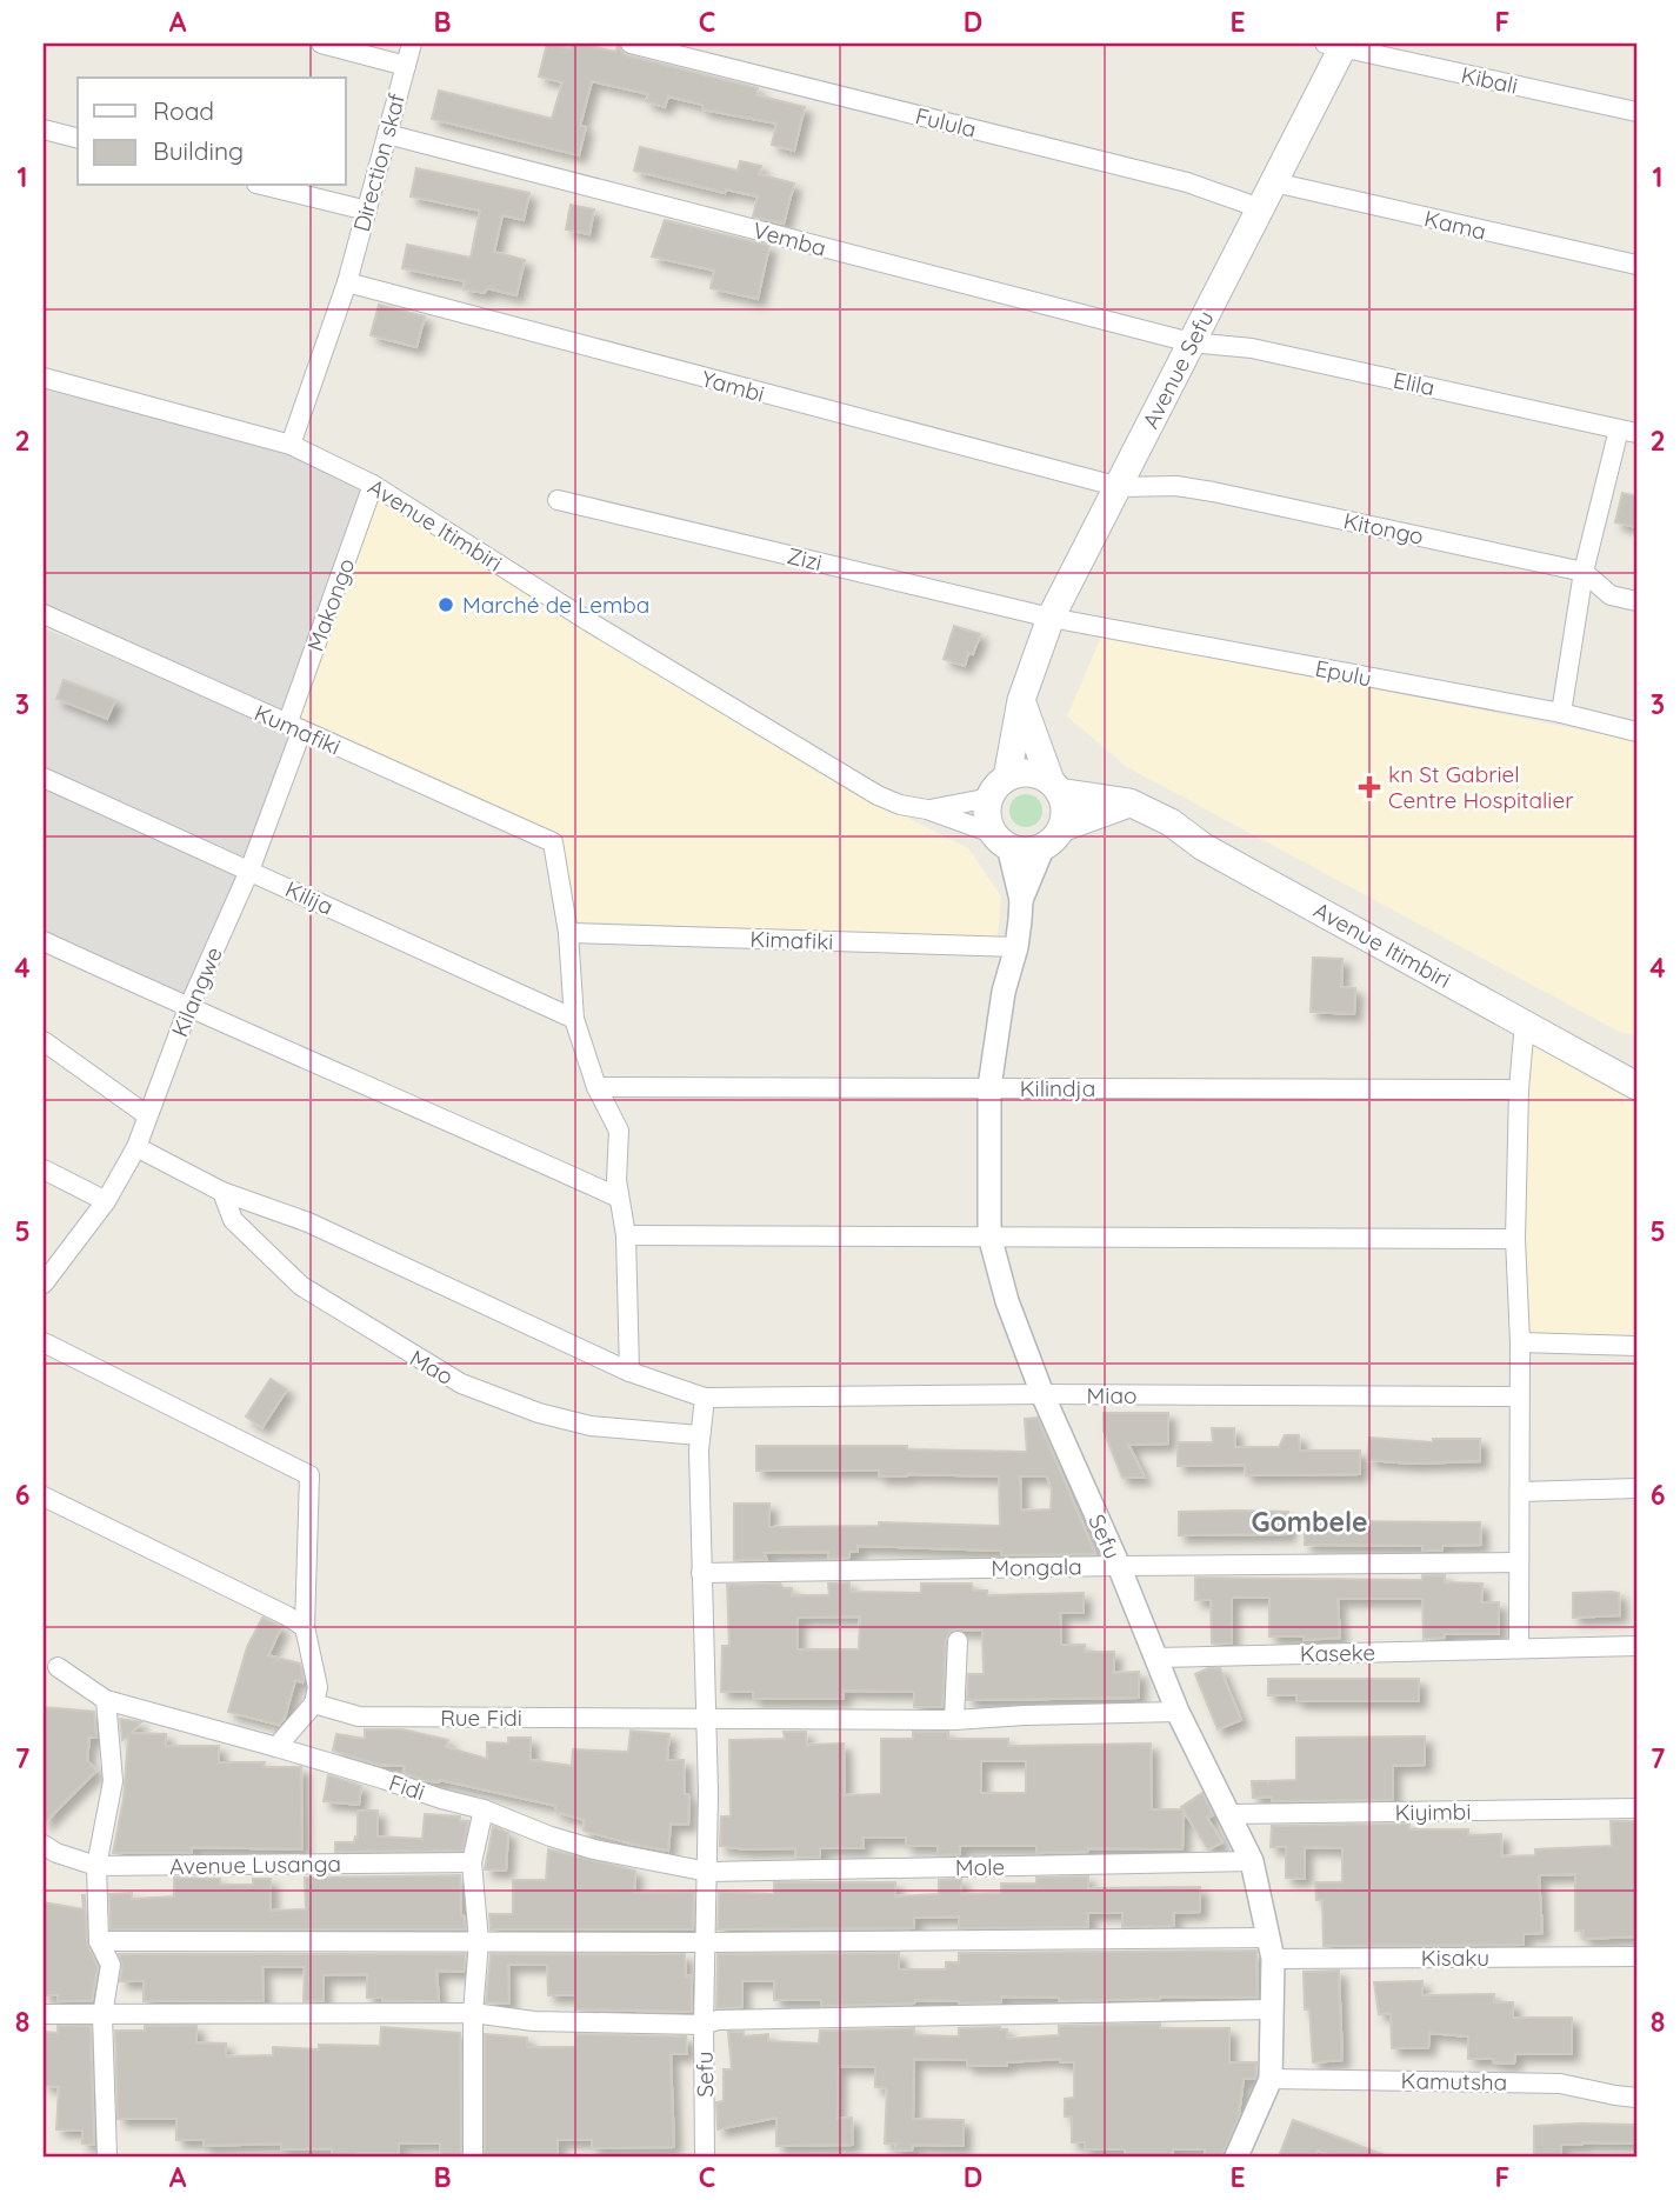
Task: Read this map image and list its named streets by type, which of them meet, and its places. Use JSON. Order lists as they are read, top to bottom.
{
  "streets": {
    "main road": ["Avenue Sefu", "Avenue Itimbiri"],
    "street": [
      "Kibali",
      "Fulula",
      "Direction skaf",
      "Kama",
      "Vemba",
      "Elila",
      "Yambi",
      "Kitongo",
      "Zizi",
      "Makongo",
      "Epulu",
      "Kumafiki",
      "Kilija",
      "Kimafiki",
      "Kilangwe",
      "Kilindja",
      "Mao",
      "Miao",
      "Sefu",
      "Mongala",
      "Kaseke",
      "Rue Fidi",
      "Fidi",
      "Kiyimbi",
      "Avenue Lusanga",
      "Mole",
      "Kisaku",
      "Kamutsha"
    ]
  },
  "crossings": [
    ["Kibali", "Avenue Sefu"],
    ["Fulula", "Avenue Sefu"],
    ["Direction skaf", "Vemba"],
    ["Direction skaf", "Yambi"],
    ["Direction skaf", "Avenue Itimbiri"],
    ["Kama", "Avenue Sefu"],
    ["Vemba", "Avenue Sefu"],
    ["Vemba", "Elila"],
    ["Avenue Sefu", "Elila"],
    ["Avenue Sefu", "Yambi"],
    ["Avenue Sefu", "Avenue Itimbiri"],
    ["Avenue Sefu", "Kitongo"],
    ["Avenue Sefu", "Zizi"],
    ["Avenue Sefu", "Epulu"],
    ["Yambi", "Kitongo"],
    ["Avenue Itimbiri", "Makongo"],
    ["Zizi", "Epulu"],
    ["Makongo", "Kumafiki"],
    ["Makongo", "Kilija"],
    ["Makongo", "Kilangwe"],
    ["Kumafiki", "Kimafiki"],
    ["Kilija", "Kilangwe"],
    ["Kimafiki", "Sefu"],
    ["Kilindja", "Sefu"],
    ["Mao", "Sefu"],
    ["Miao", "Sefu"],
    ["Sefu", "Mongala"],
    ["Sefu", "Kaseke"],
    ["Sefu", "Rue Fidi"],
    ["Sefu", "Fidi"],
    ["Sefu", "Kiyimbi"],
    ["Sefu", "Mole"],
    ["Sefu", "Kisaku"],
    ["Sefu", "Kamutsha"],
    ["Fidi", "Mole"]
  ],
  "districts": ["Gombele"],
  "places": {
    "other": ["Marché de Lemba"],
    "health": ["kn St Gabriel Centre Hospitalier"]
  },
  "legend": ["Road", "Building"],
  "grid": {
    "columns": [
      "A",
      "B",
      "C",
      "D",
      "E",
      "F"
    ],
    "rows": [
      "1",
      "2",
      "3",
      "4",
      "5",
      "6",
      "7",
      "8"
    ]
  }
}
